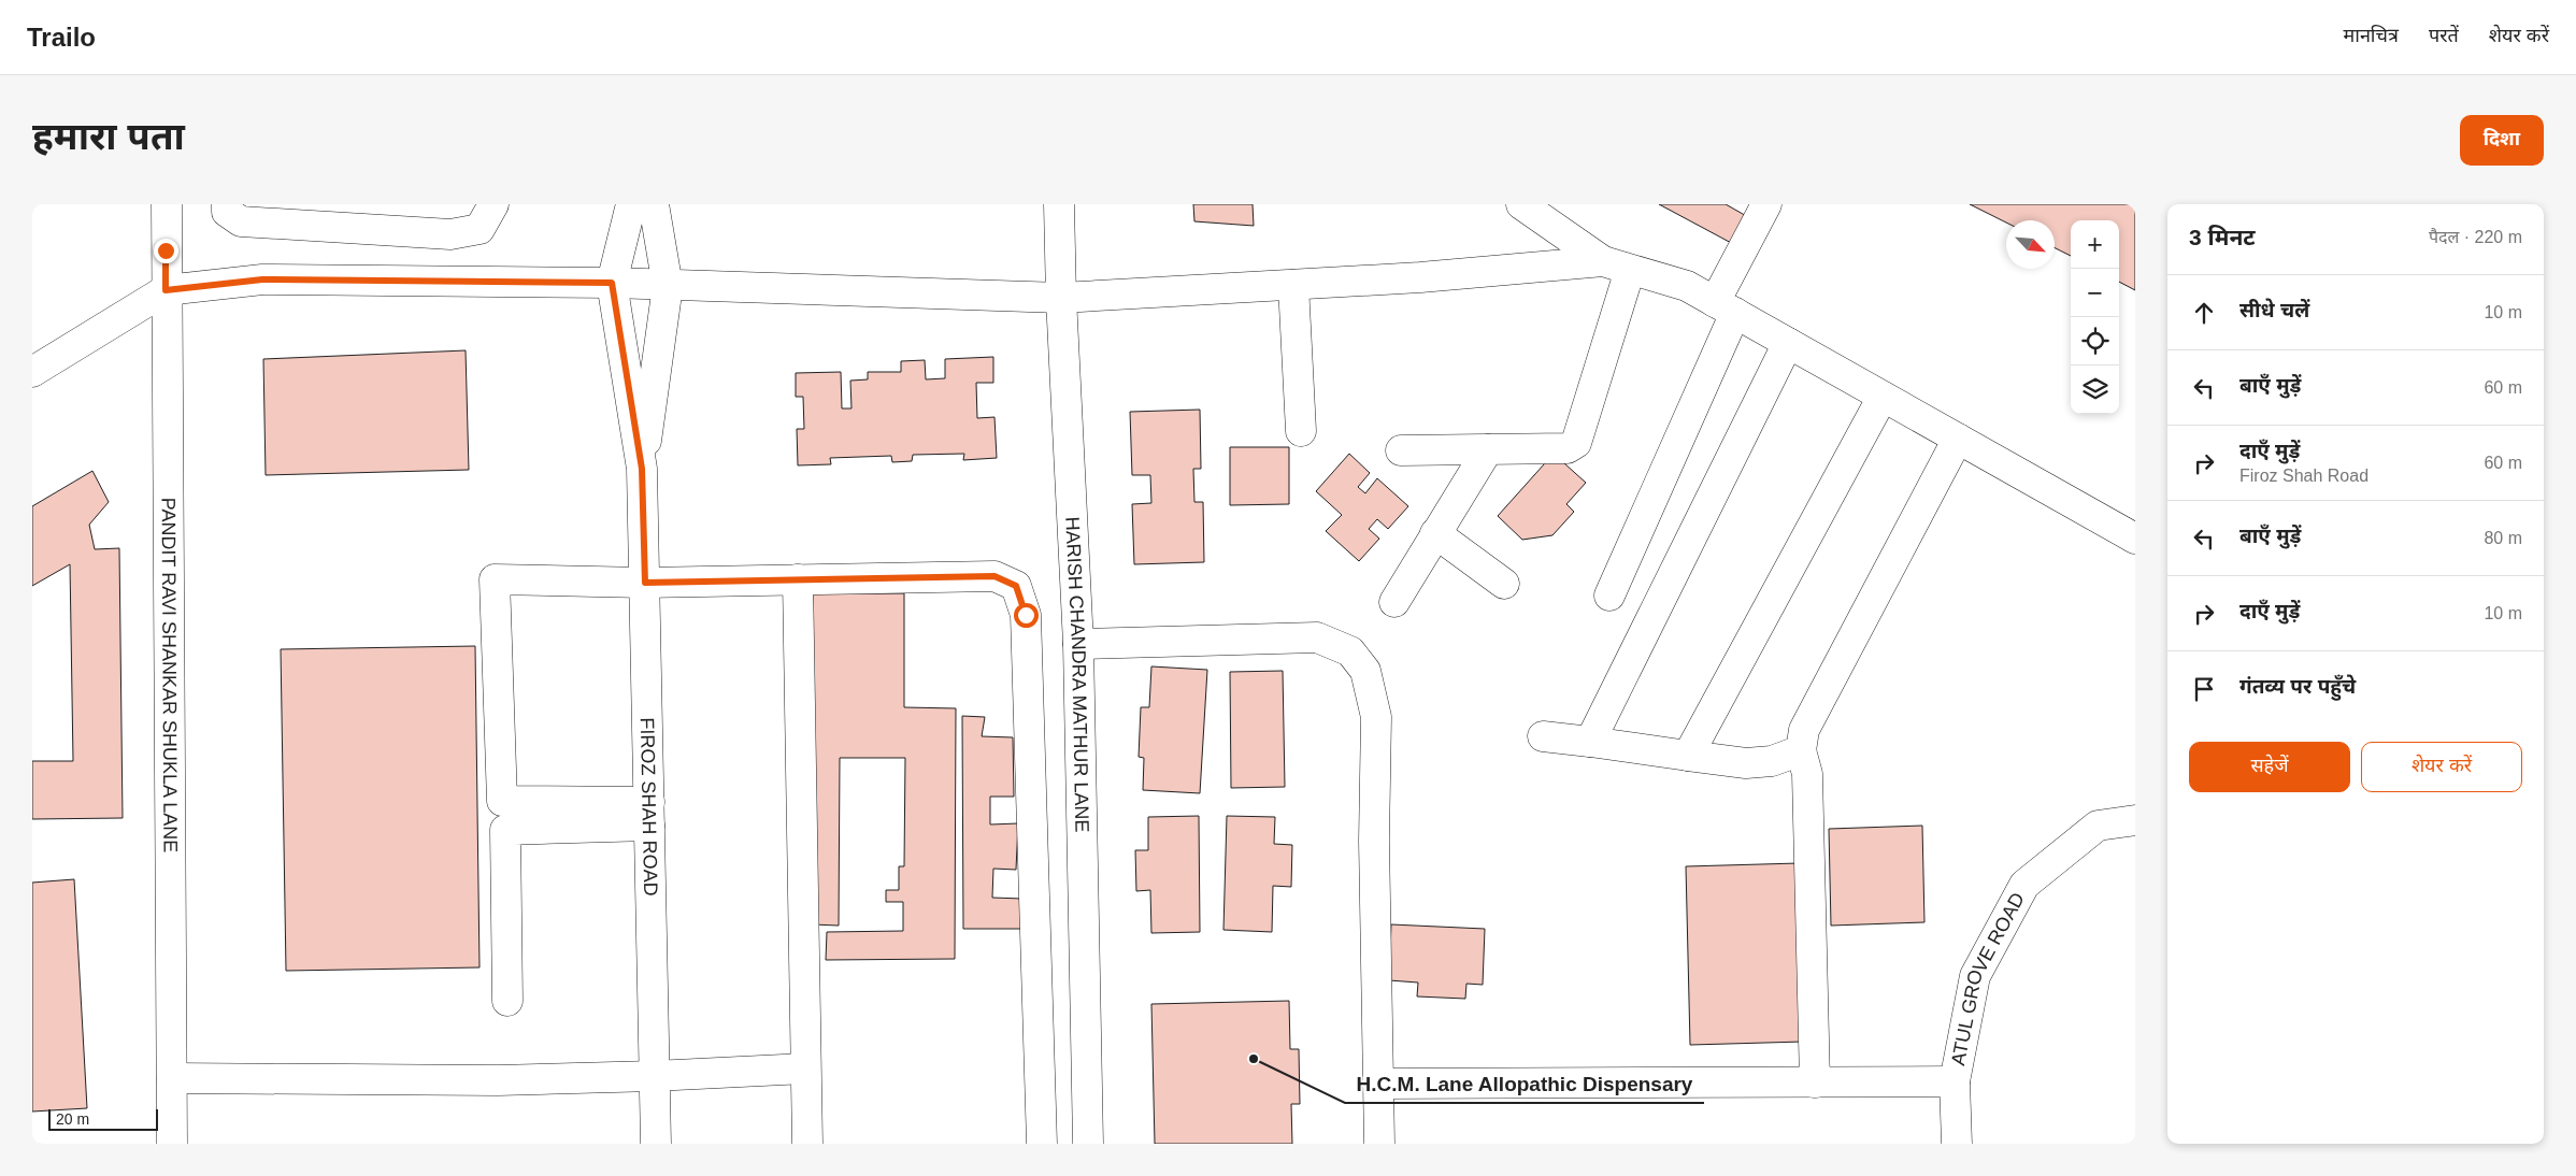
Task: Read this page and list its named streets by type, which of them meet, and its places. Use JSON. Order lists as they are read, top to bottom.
{
  "streets": {
    "street": [
      "PANDIT RAVI SHANKAR SHUKLA LANE",
      "HARISH CHANDRA MATHUR LANE",
      "FIROZ SHAH ROAD",
      "ATUL GROVE ROAD"
    ]
  },
  "places": ["H.C.M. Lane Allopathic Dispensary"],
  "scale_bar": "20 m",
  "north": "bottom right",
  "page": {
    "header": "Trailo",
    "nav": ["मानचित्र", "परतें", "शेयर करें"],
    "title": "हमारा पता",
    "buttons": [
      "दिशा",
      ["सहेजें", "शेयर करें"]
    ],
    "heading": ["3 मिनट", "पैदल · 220 m"],
    "map_buttons": ["+", "−"],
    "list": [
      ["सीधे चलें", "10 m"],
      ["बाएँ मुड़ें", "60 m"],
      ["दाएँ मुड़ें", "Firoz Shah Road", "60 m"],
      ["बाएँ मुड़ें", "80 m"],
      ["दाएँ मुड़ें", "10 m"],
      "गंतव्य पर पहुँचे"
    ],
    "scale": "20 m"
  }
}
